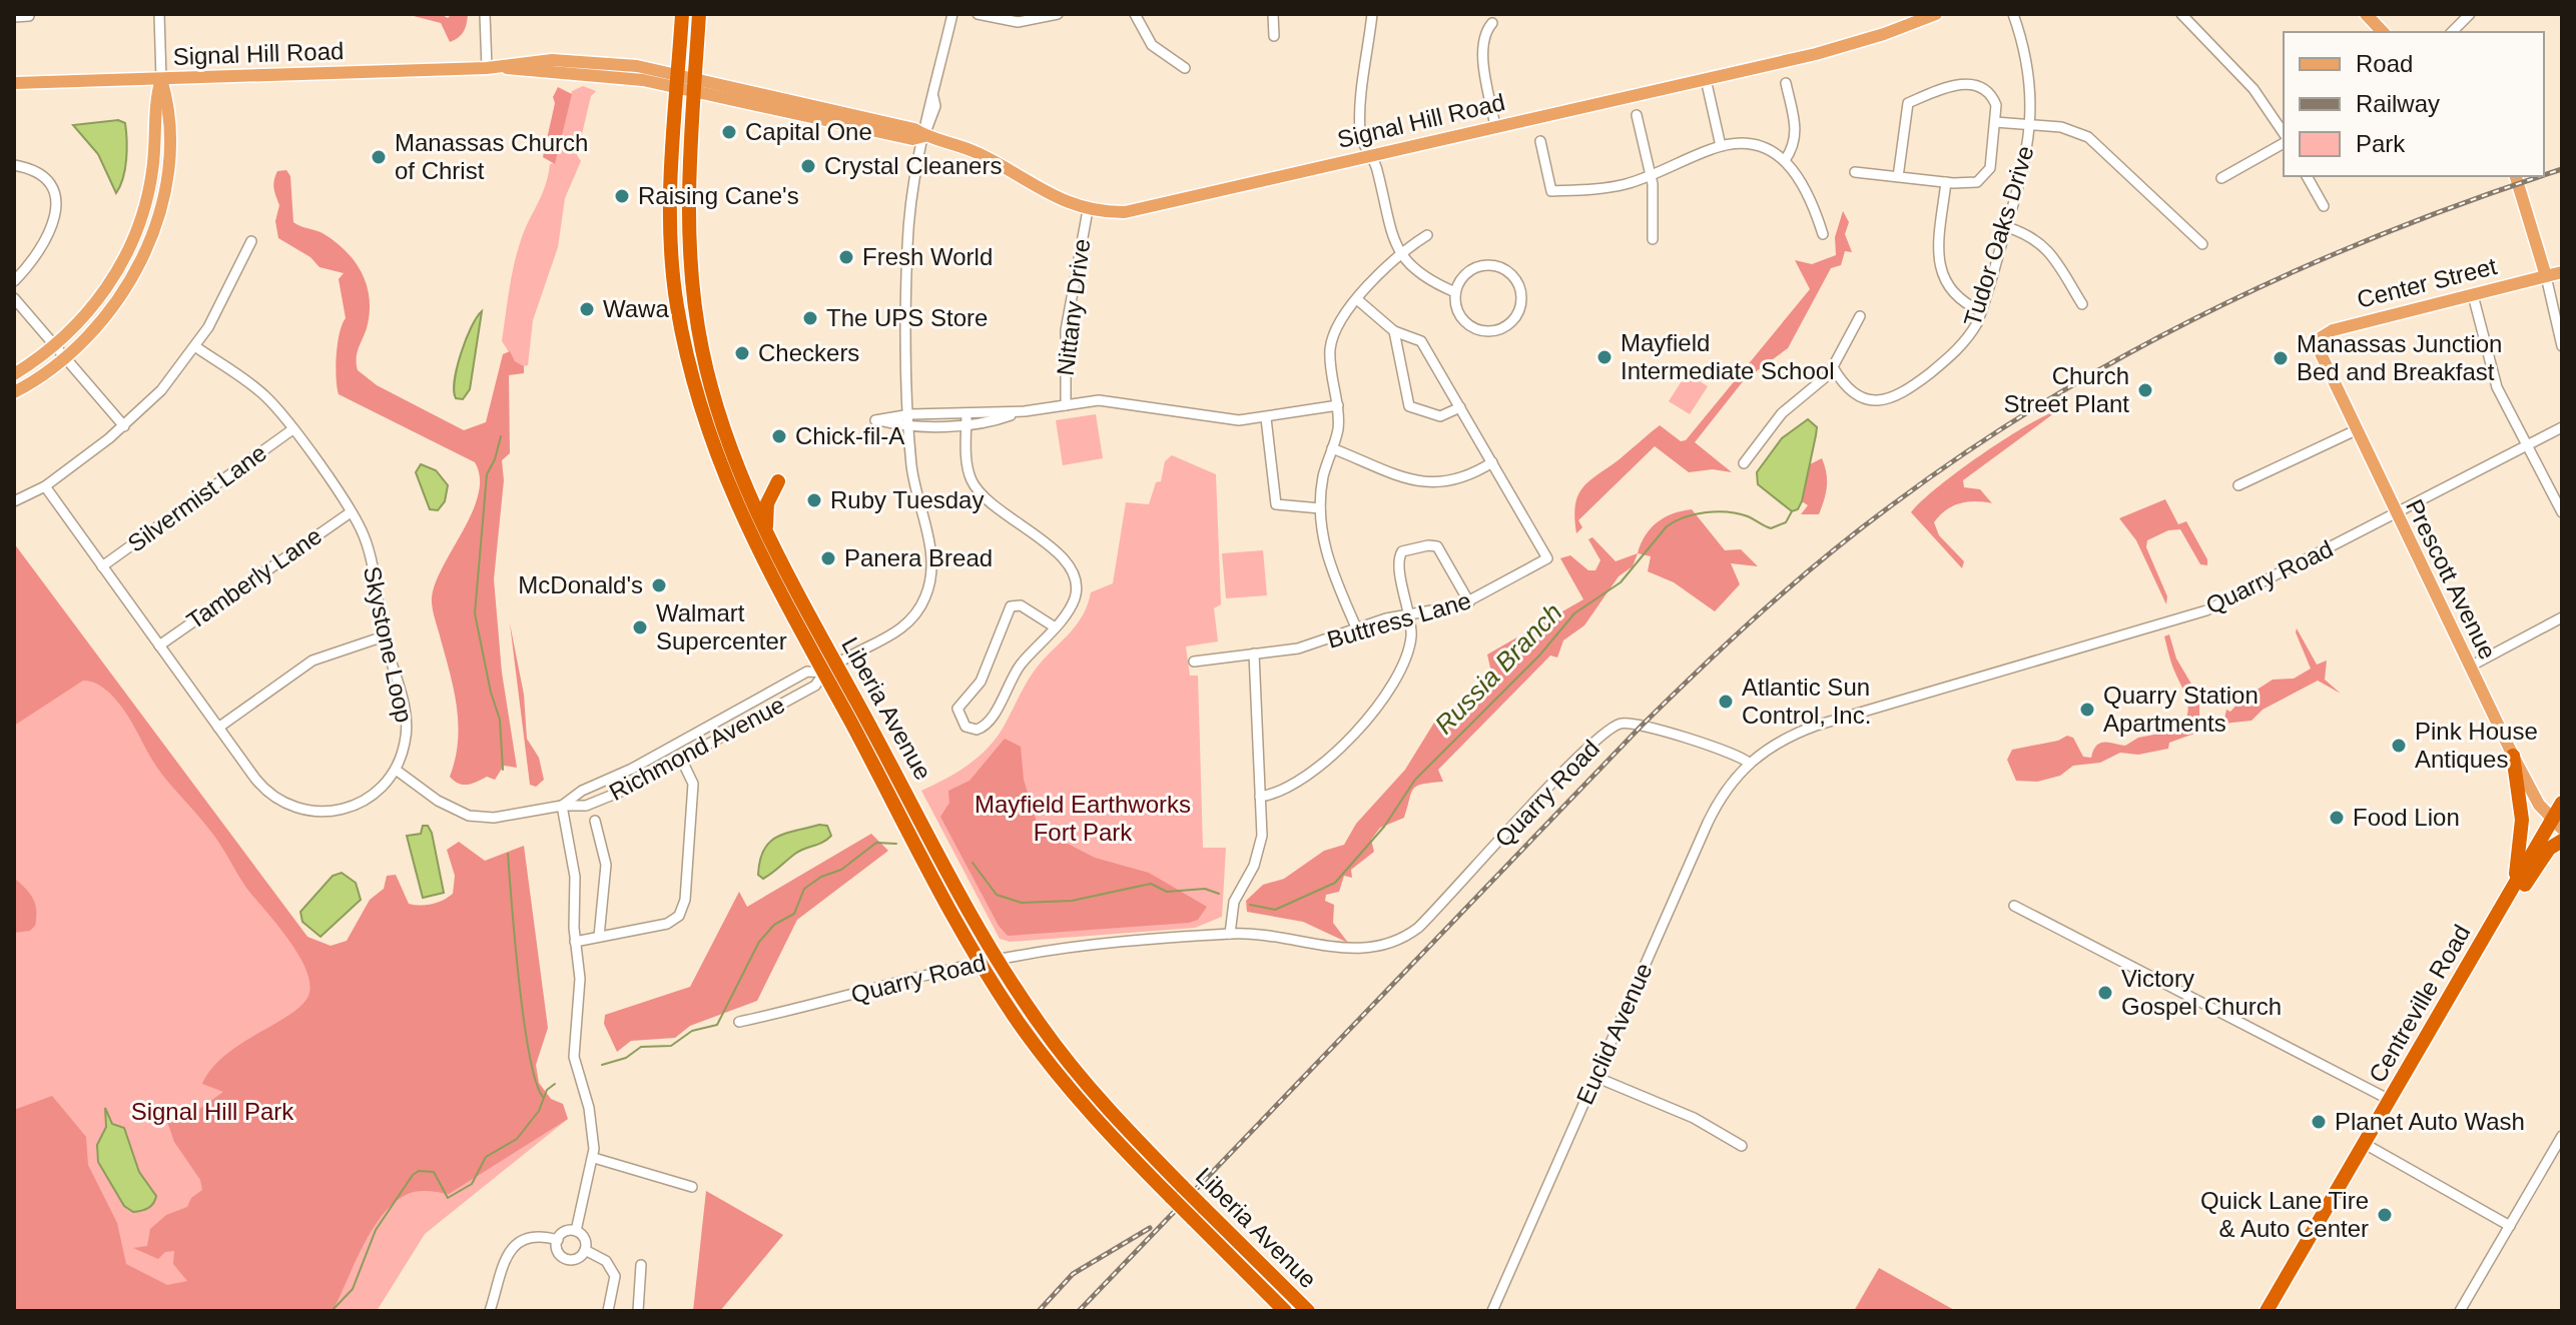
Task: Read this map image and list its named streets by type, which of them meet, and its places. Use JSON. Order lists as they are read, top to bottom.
{
  "streets": {
    "highway": ["Liberia Avenue", "Centreville Road"],
    "main road": ["Signal Hill Road", "Center Street", "Prescott Avenue"],
    "street": [
      "Tudor Oaks Drive",
      "Nittany Drive",
      "Silvermist Lane",
      "Quarry Road",
      "Tamberly Lane",
      "Buttress Lane",
      "Skystone Loop",
      "Richmond Avenue",
      "Euclid Avenue"
    ]
  },
  "crossings": [
    ["Signal Hill Road", "Nittany Drive"],
    ["Signal Hill Road", "Liberia Avenue"],
    ["Signal Hill Road", "Richmond Avenue"],
    ["Center Street", "Prescott Avenue"],
    ["Silvermist Lane", "Skystone Loop"],
    ["Quarry Road", "Prescott Avenue"],
    ["Quarry Road", "Liberia Avenue"],
    ["Quarry Road", "Euclid Avenue"],
    ["Tamberly Lane", "Skystone Loop"],
    ["Prescott Avenue", "Centreville Road"],
    ["Skystone Loop", "Richmond Avenue"],
    ["Liberia Avenue", "Richmond Avenue"]
  ],
  "water": ["Russia Branch"],
  "parks": ["Mayfield Earthworks Fort Park", "Signal Hill Park"],
  "places": [
    "Capital One",
    "Manassas Church of Christ",
    "Crystal Cleaners",
    "Raising Cane's",
    "Fresh World",
    "Wawa",
    "The UPS Store",
    "Checkers",
    "Mayfield Intermediate School",
    "Manassas Junction Bed and Breakfast",
    "Church Street Plant",
    "Chick-fil-A",
    "Ruby Tuesday",
    "Panera Bread",
    "McDonald's",
    "Walmart Supercenter",
    "Atlantic Sun Control, Inc.",
    "Quarry Station Apartments",
    "Pink House Antiques",
    "Food Lion",
    "Victory Gospel Church",
    "Planet Auto Wash",
    "Quick Lane Tire & Auto Center"
  ],
  "legend": ["Road", "Railway", "Park"]
}
